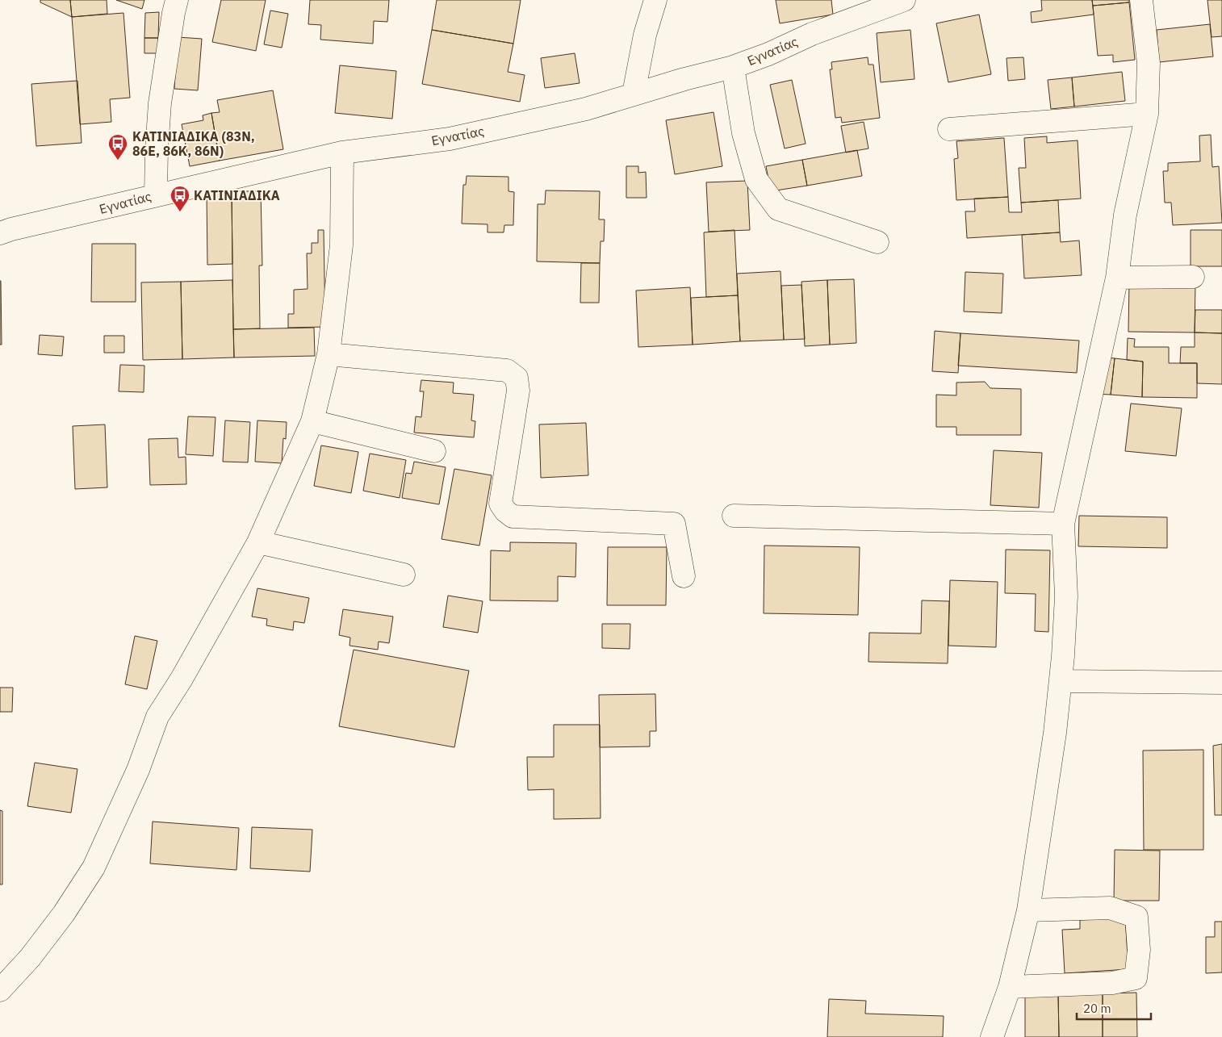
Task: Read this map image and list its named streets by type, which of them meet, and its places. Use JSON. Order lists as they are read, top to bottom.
{
  "streets": {
    "street": ["Εγνατίας"]
  },
  "places": {
    "bus stop": ["ΚΑΤΙΝΙΑΔΙΚΑ (83Ν, 86Ε, 86Κ, 86Ν)", "ΚΑΤΙΝΙΑΔΙΚΑ"]
  },
  "scale_bar": "20 m"
}
